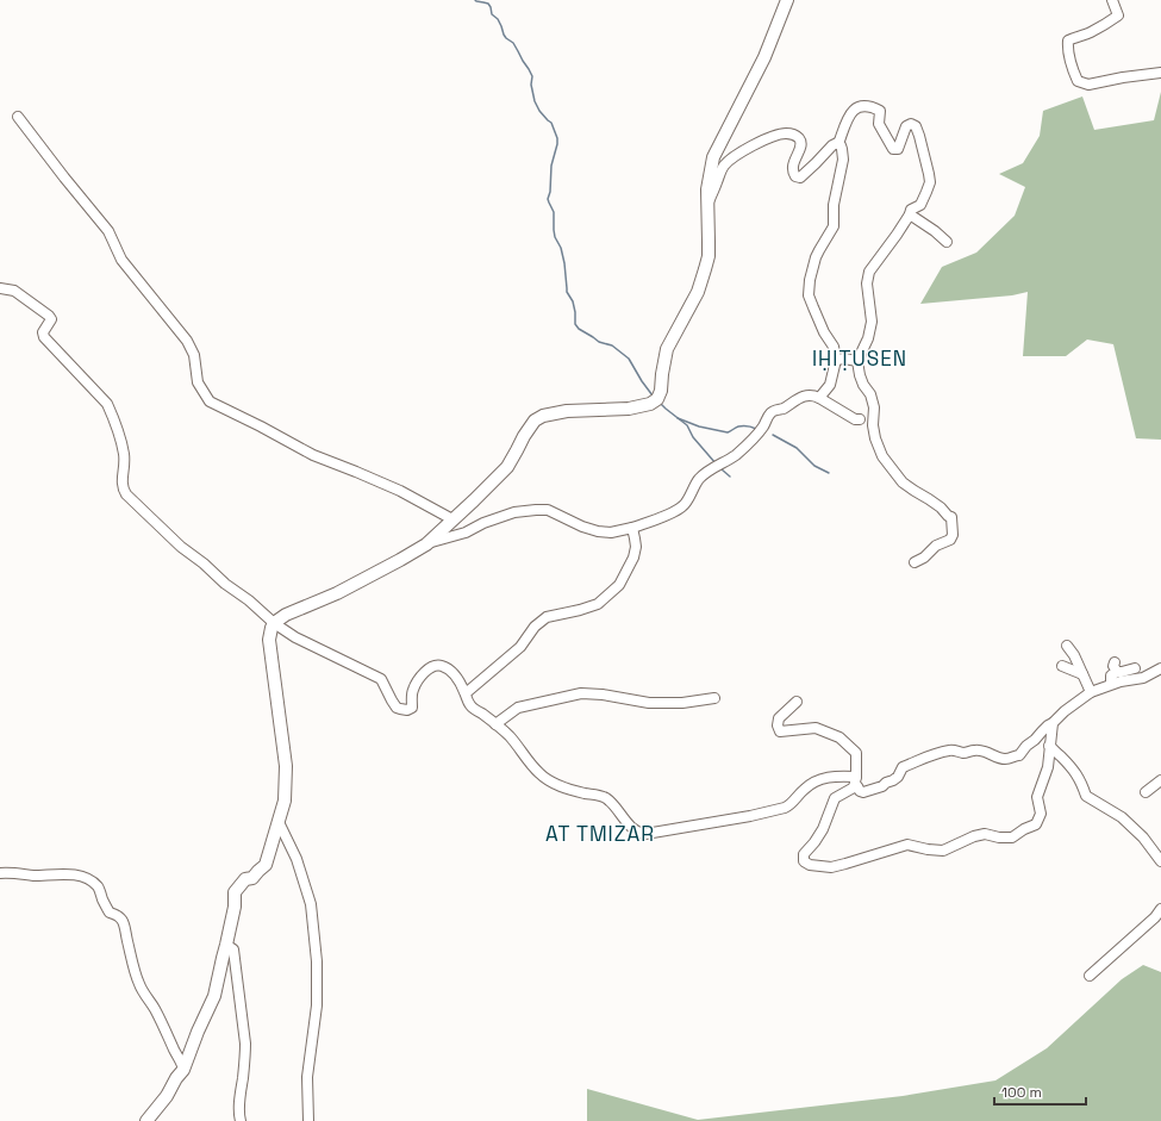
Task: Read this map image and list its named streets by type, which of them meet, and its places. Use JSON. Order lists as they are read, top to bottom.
{
  "districts": ["IḤIṬUSEN", "AT TMIZAR"],
  "scale_bar": "100 m"
}
